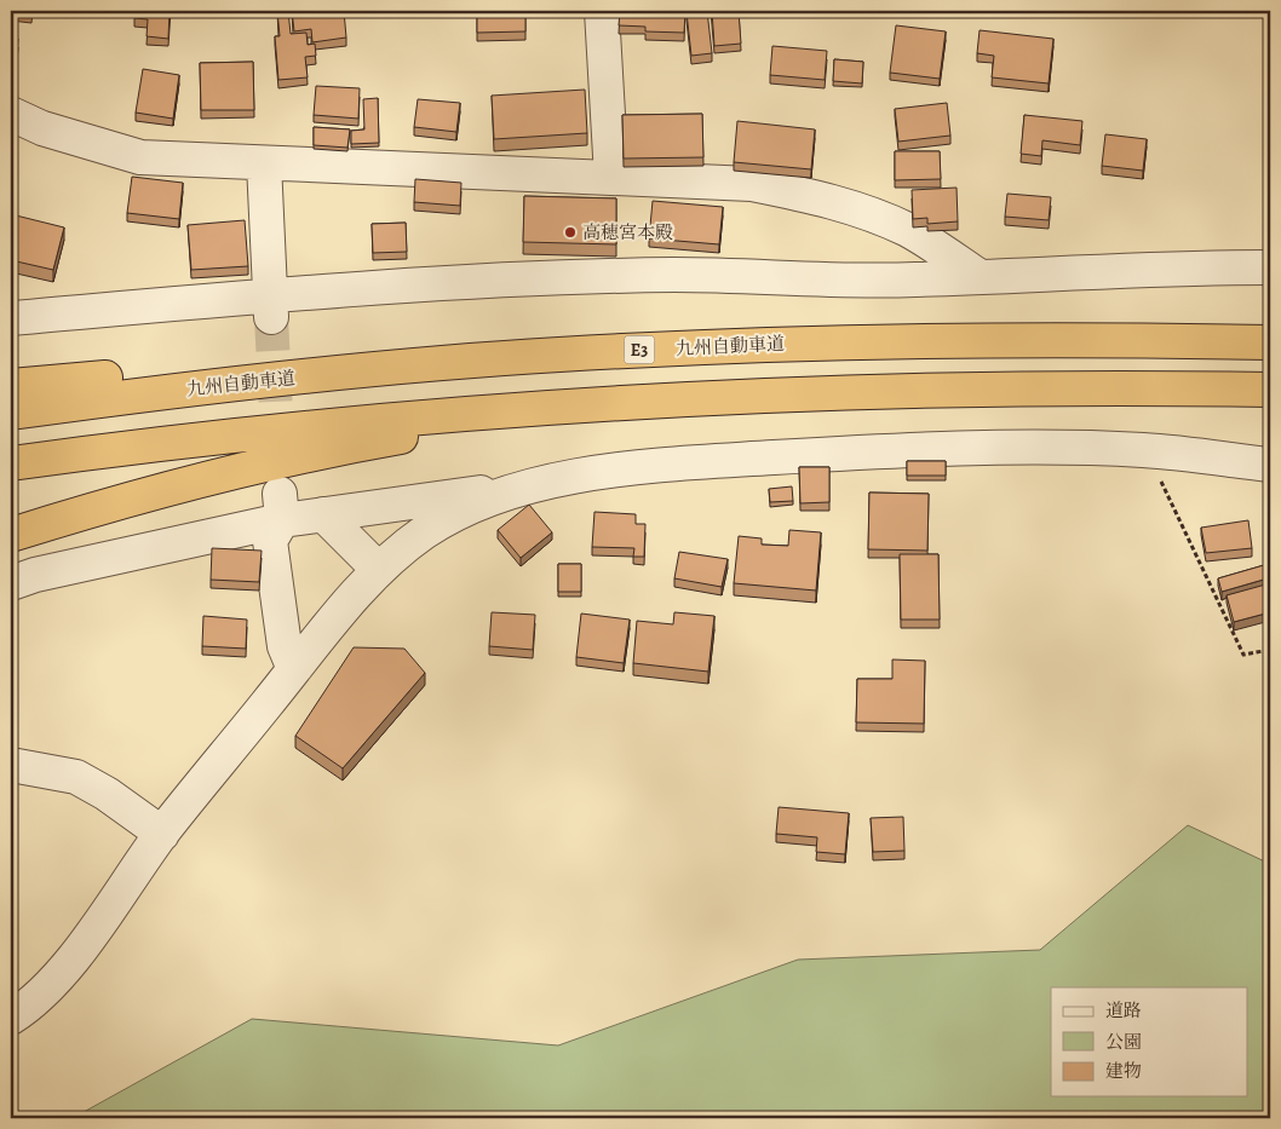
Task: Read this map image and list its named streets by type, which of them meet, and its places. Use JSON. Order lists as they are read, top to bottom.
{
  "streets": {
    "highway": ["九州自動車道", "E3"]
  },
  "places": ["高穂宮本殿"],
  "legend": ["道路", "公園", "建物"]
}
